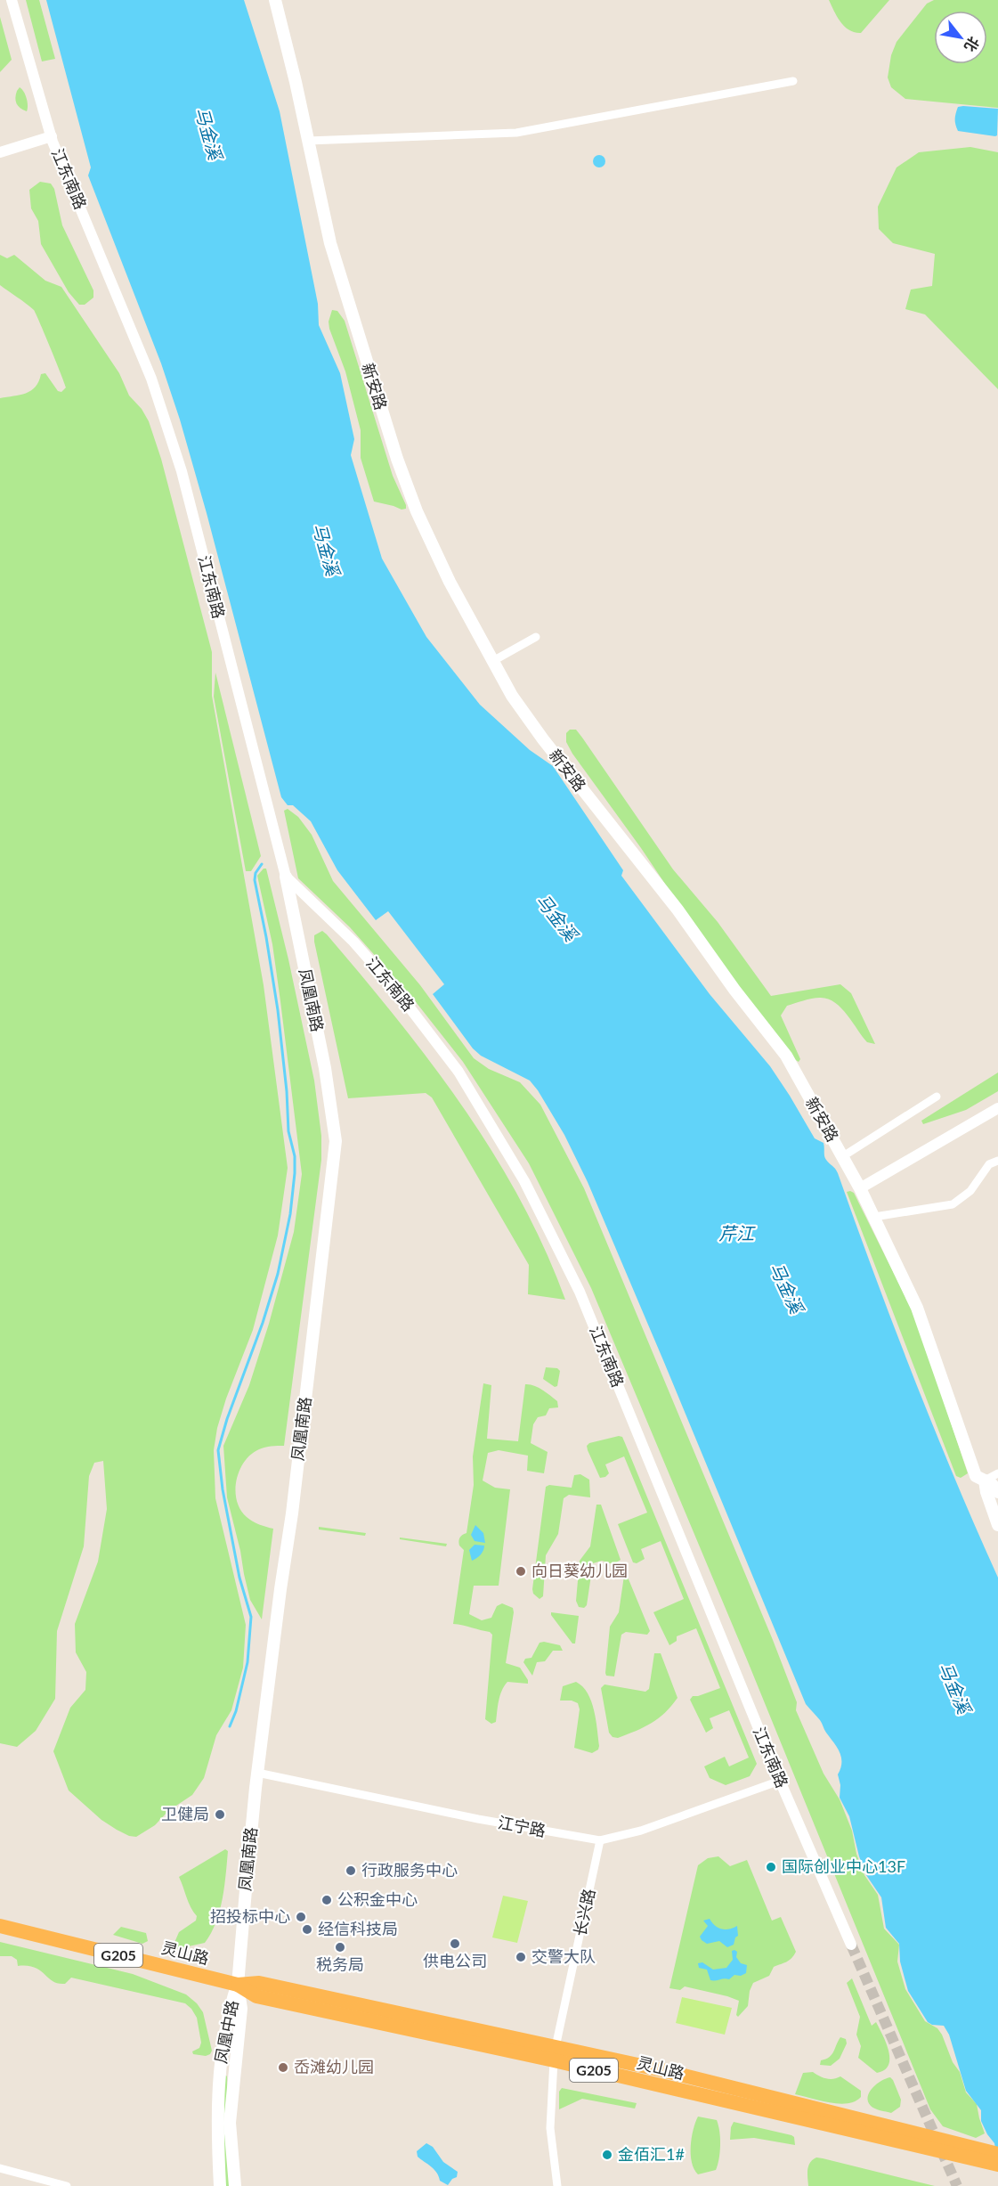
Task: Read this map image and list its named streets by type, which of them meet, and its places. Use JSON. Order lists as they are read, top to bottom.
{
  "streets": {
    "highway": ["灵山路", "G205"],
    "main road": ["新安路", "凤凰南路", "凤凰中路"],
    "street": ["江东南路", "江宁路", "长兴路"]
  },
  "crossings": [
    ["江东南路", "凤凰南路"],
    ["江东南路", "江宁路"],
    ["凤凰南路", "江宁路"],
    ["凤凰南路", "灵山路"],
    ["凤凰南路", "凤凰中路"],
    ["江宁路", "长兴路"],
    ["长兴路", "灵山路"],
    ["灵山路", "凤凰中路"]
  ],
  "water": ["马金溪", "芹江"],
  "places": [
    "向日葵幼儿园",
    "卫健局",
    "国际创业中心13F",
    "行政服务中心",
    "公积金中心",
    "招投标中心",
    "经信科技局",
    "供电公司",
    "税务局",
    "交警大队",
    "岙滩幼儿园",
    "金佰汇1#"
  ],
  "north": "bottom right"
}
